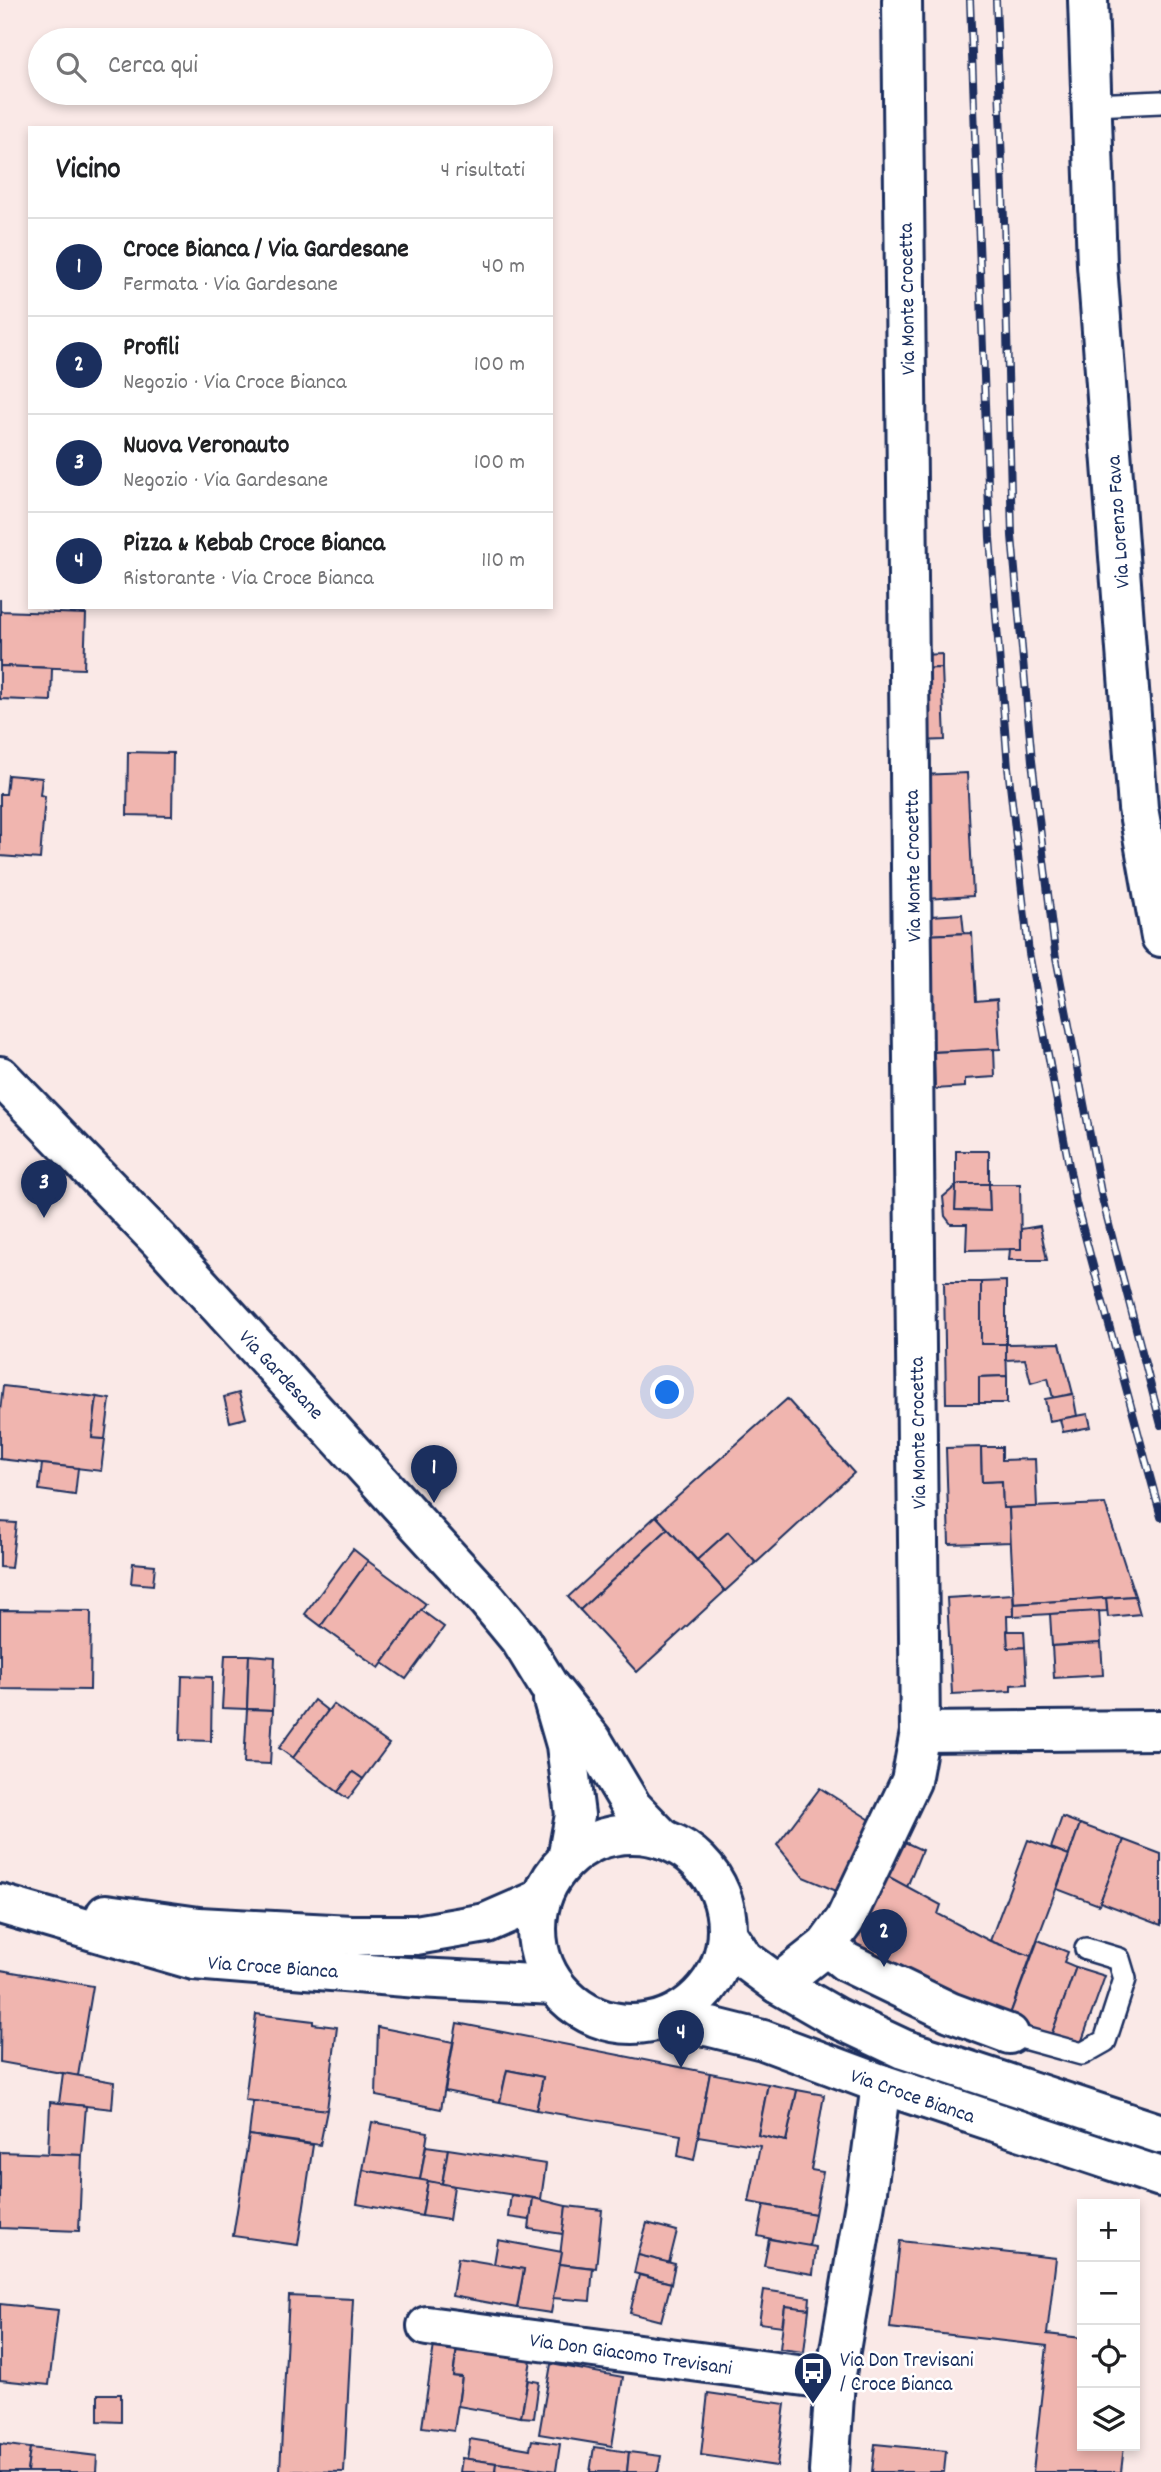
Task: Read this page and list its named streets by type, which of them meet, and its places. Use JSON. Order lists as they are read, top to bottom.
{
  "streets": {
    "street": [
      "Via Monte Crocetta",
      "Via Lorenzo Fava",
      "Via Gardesane",
      "Via Croce Bianca",
      "Via Don Giacomo Trevisani"
    ]
  },
  "crossings": [
    ["Via Monte Crocetta", "Via Croce Bianca"],
    ["Via Gardesane", "Via Croce Bianca"]
  ],
  "places": {
    "bus stop": ["Via Don Trevisani / Croce Bianca"]
  },
  "page": {
    "search": "Cerca qui",
    "heading": ["Vicino", "4 risultati"],
    "list": [
      {
        "mark": "1",
        "name": "Croce Bianca / Via Gardesane",
        "note": "Fermata · Via Gardesane",
        "value": "40 m"
      },
      {
        "mark": "2",
        "name": "Profili",
        "note": "Negozio · Via Croce Bianca",
        "value": "100 m"
      },
      {
        "mark": "3",
        "name": "Nuova Veronauto",
        "note": "Negozio · Via Gardesane",
        "value": "100 m"
      },
      {
        "mark": "4",
        "name": "Pizza & Kebab Croce Bianca",
        "note": "Ristorante · Via Croce Bianca",
        "value": "110 m"
      }
    ],
    "pins": [
      "3",
      "1",
      "2",
      "4"
    ],
    "map_buttons": ["+", "−"]
  }
}
